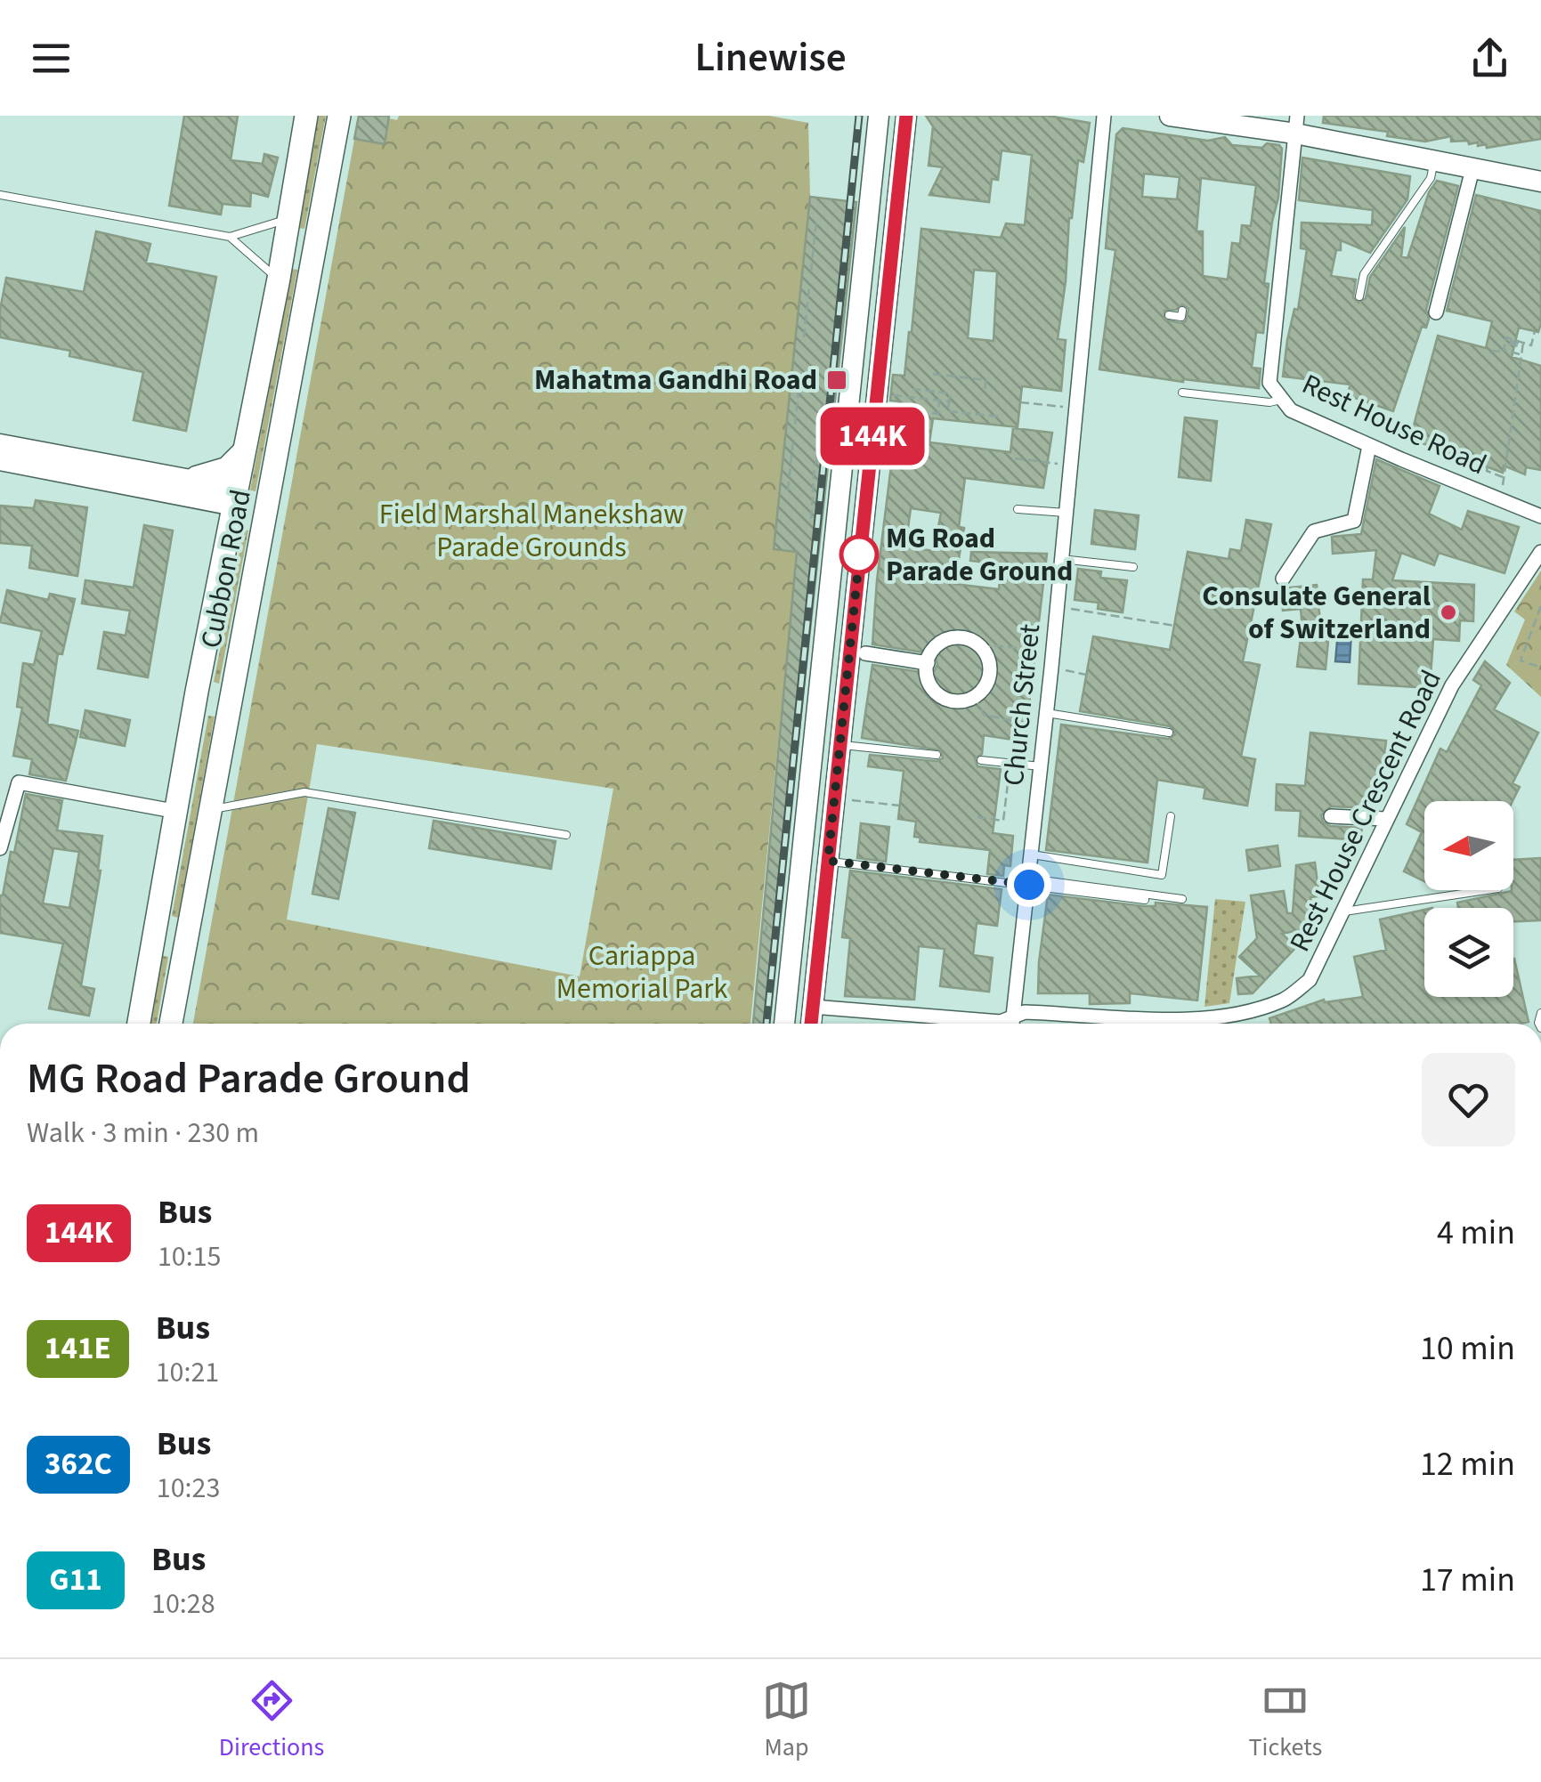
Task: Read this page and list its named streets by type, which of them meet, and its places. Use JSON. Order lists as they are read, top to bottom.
{
  "streets": {
    "main road": ["Cubbon Road"],
    "street": ["Rest House Road", "Church Street", "Rest House Crescent Road"]
  },
  "crossings": [
    ["Church Street", "Rest House Crescent Road"]
  ],
  "parks": ["Field Marshal Manekshaw Parade Grounds", "Cariappa Memorial Park"],
  "places": {
    "transit": ["Mahatma Gandhi Road"],
    "other": ["MG Road Parade Ground", "Consulate General of Switzerland"]
  },
  "lines": ["bus line 144K"],
  "north": "left",
  "page": {
    "header": "Linewise",
    "on_map": "144K",
    "heading": ["MG Road Parade Ground", "Walk · 3 min · 230 m"],
    "list": [
      {
        "mark": "144K",
        "name": "Bus",
        "note": "10:15",
        "value": "4 min"
      },
      {
        "mark": "141E",
        "name": "Bus",
        "note": "10:21",
        "value": "10 min"
      },
      {
        "mark": "362C",
        "name": "Bus",
        "note": "10:23",
        "value": "12 min"
      },
      {
        "mark": "G11",
        "name": "Bus",
        "note": "10:28",
        "value": "17 min"
      }
    ],
    "tabs": ["Directions", "Map", "Tickets"]
  }
}
